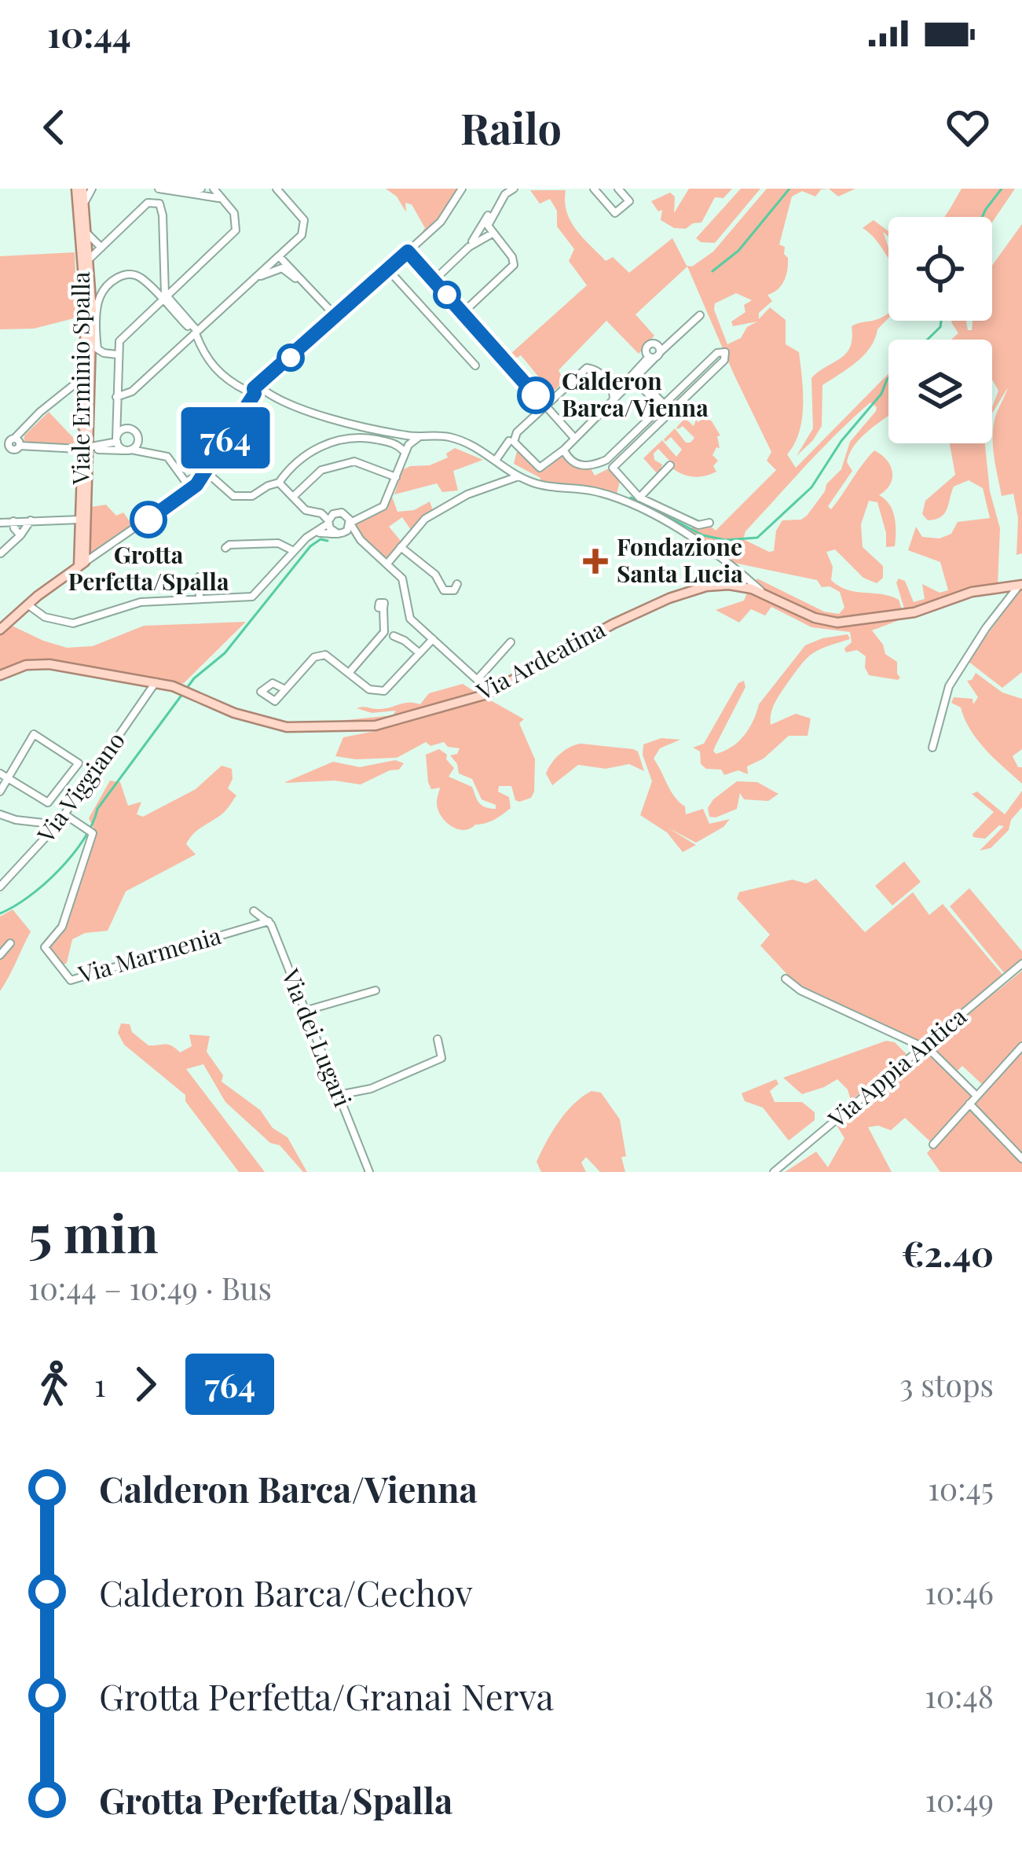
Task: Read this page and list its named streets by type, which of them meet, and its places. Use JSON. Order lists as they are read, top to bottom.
{
  "streets": {
    "main road": ["Viale Erminio Spalla", "Via Ardeatina"],
    "street": [
      "Via Viggiano",
      "Via Marmenia",
      "Via dei Lugari",
      "Via Appia Antica"
    ]
  },
  "crossings": [
    ["Via Ardeatina", "Via Viggiano"],
    ["Via Viggiano", "Via Marmenia"],
    ["Via Marmenia", "Via dei Lugari"]
  ],
  "places": {
    "other": ["Calderon Barca/Vienna", "Grotta Perfetta/Spalla"],
    "health": ["Fondazione Santa Lucia"]
  },
  "lines": ["bus line 764"],
  "page": {
    "status": "10:44",
    "header": "Railo",
    "on_map": "764",
    "heading": ["5 min", "10:44 – 10:49 · Bus", "€2.40"],
    "legs": ["1", "764", "3 stops"],
    "list": [
      {
        "name": "Calderon Barca/Vienna",
        "value": "10:45"
      },
      {
        "name": "Calderon Barca/Cechov",
        "value": "10:46"
      },
      {
        "name": "Grotta Perfetta/Granai Nerva",
        "value": "10:48"
      },
      {
        "name": "Grotta Perfetta/Spalla",
        "value": "10:49"
      }
    ]
  }
}
